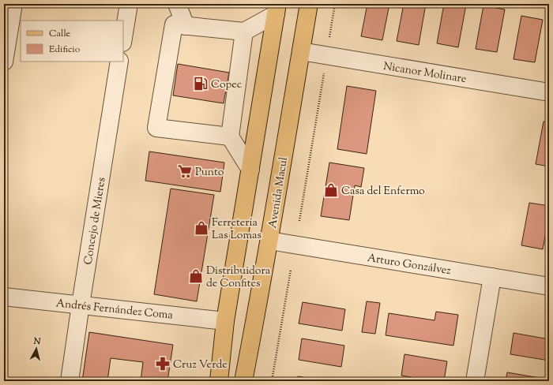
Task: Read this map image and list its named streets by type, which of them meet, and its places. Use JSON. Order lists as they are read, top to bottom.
{
  "streets": {
    "main road": ["Avenida Macul"],
    "street": [
      "Nicanor Molinare",
      "Concejo de Mieres",
      "Arturo Gonzálvez",
      "Andrés Fernández Coma"
    ]
  },
  "crossings": [
    ["Nicanor Molinare", "Avenida Macul"],
    ["Avenida Macul", "Arturo Gonzálvez"],
    ["Concejo de Mieres", "Andrés Fernández Coma"]
  ],
  "places": {
    "fuel station": ["Copec"],
    "supermarket": ["Punto"],
    "shop": ["Casa del Enfermo", "Ferretería Las Lomas", "Distribuidora de Confites"],
    "pharmacy": ["Cruz Verde"]
  },
  "legend": ["Calle", "Edificio"],
  "north": "top"
}
